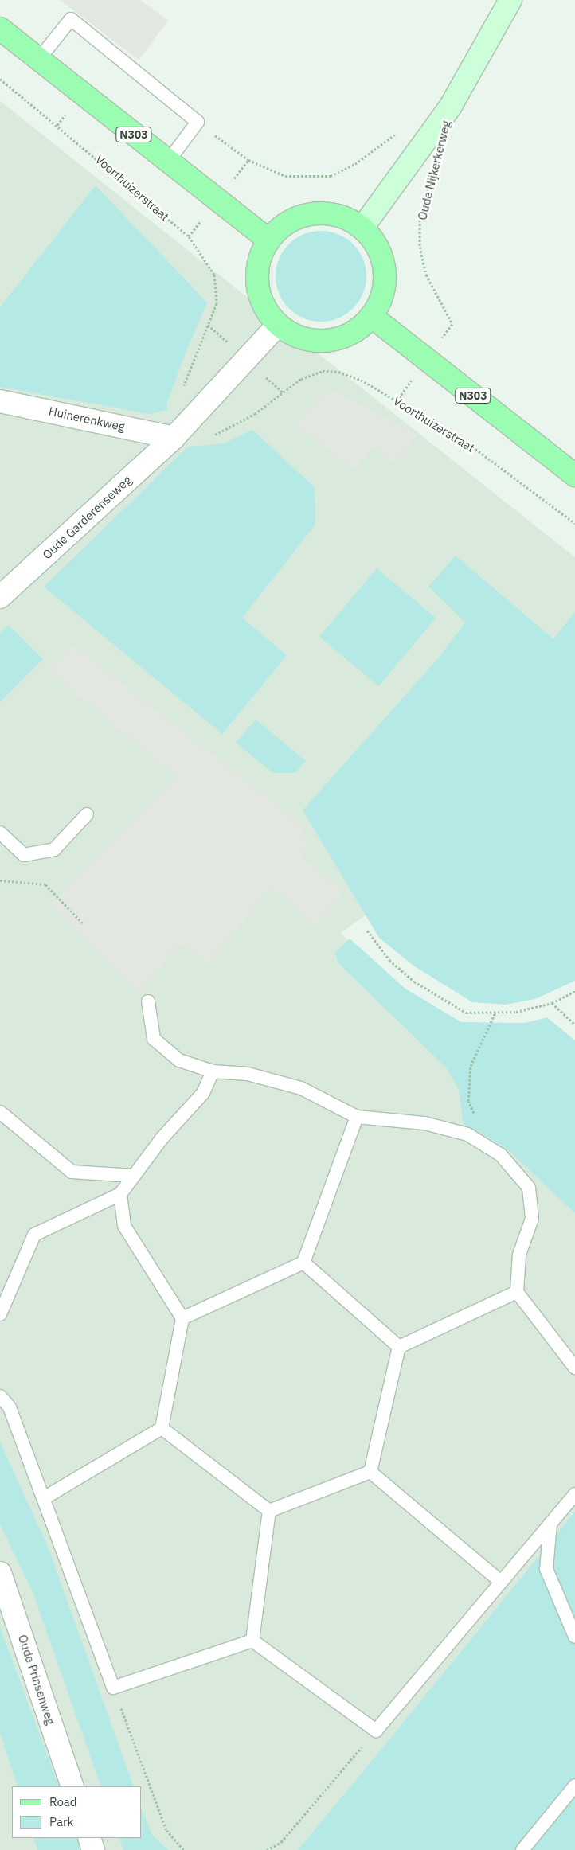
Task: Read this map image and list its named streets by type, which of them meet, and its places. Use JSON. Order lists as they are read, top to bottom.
{
  "streets": {
    "main road": ["N303"],
    "street": [
      "Oude Nijkerkerweg",
      "Huinerenkweg",
      "Oude Garderenseweg",
      "Oude Prinsenweg"
    ],
    "path": ["Voorthuizerstraat"]
  },
  "crossings": [
    ["N303", "Oude Nijkerkerweg"],
    ["N303", "Oude Garderenseweg"],
    ["Oude Nijkerkerweg", "Voorthuizerstraat"],
    ["Oude Nijkerkerweg", "Oude Garderenseweg"],
    ["Voorthuizerstraat", "Huinerenkweg"],
    ["Voorthuizerstraat", "Oude Garderenseweg"],
    ["Huinerenkweg", "Oude Garderenseweg"]
  ],
  "legend": ["Road", "Park"]
}
